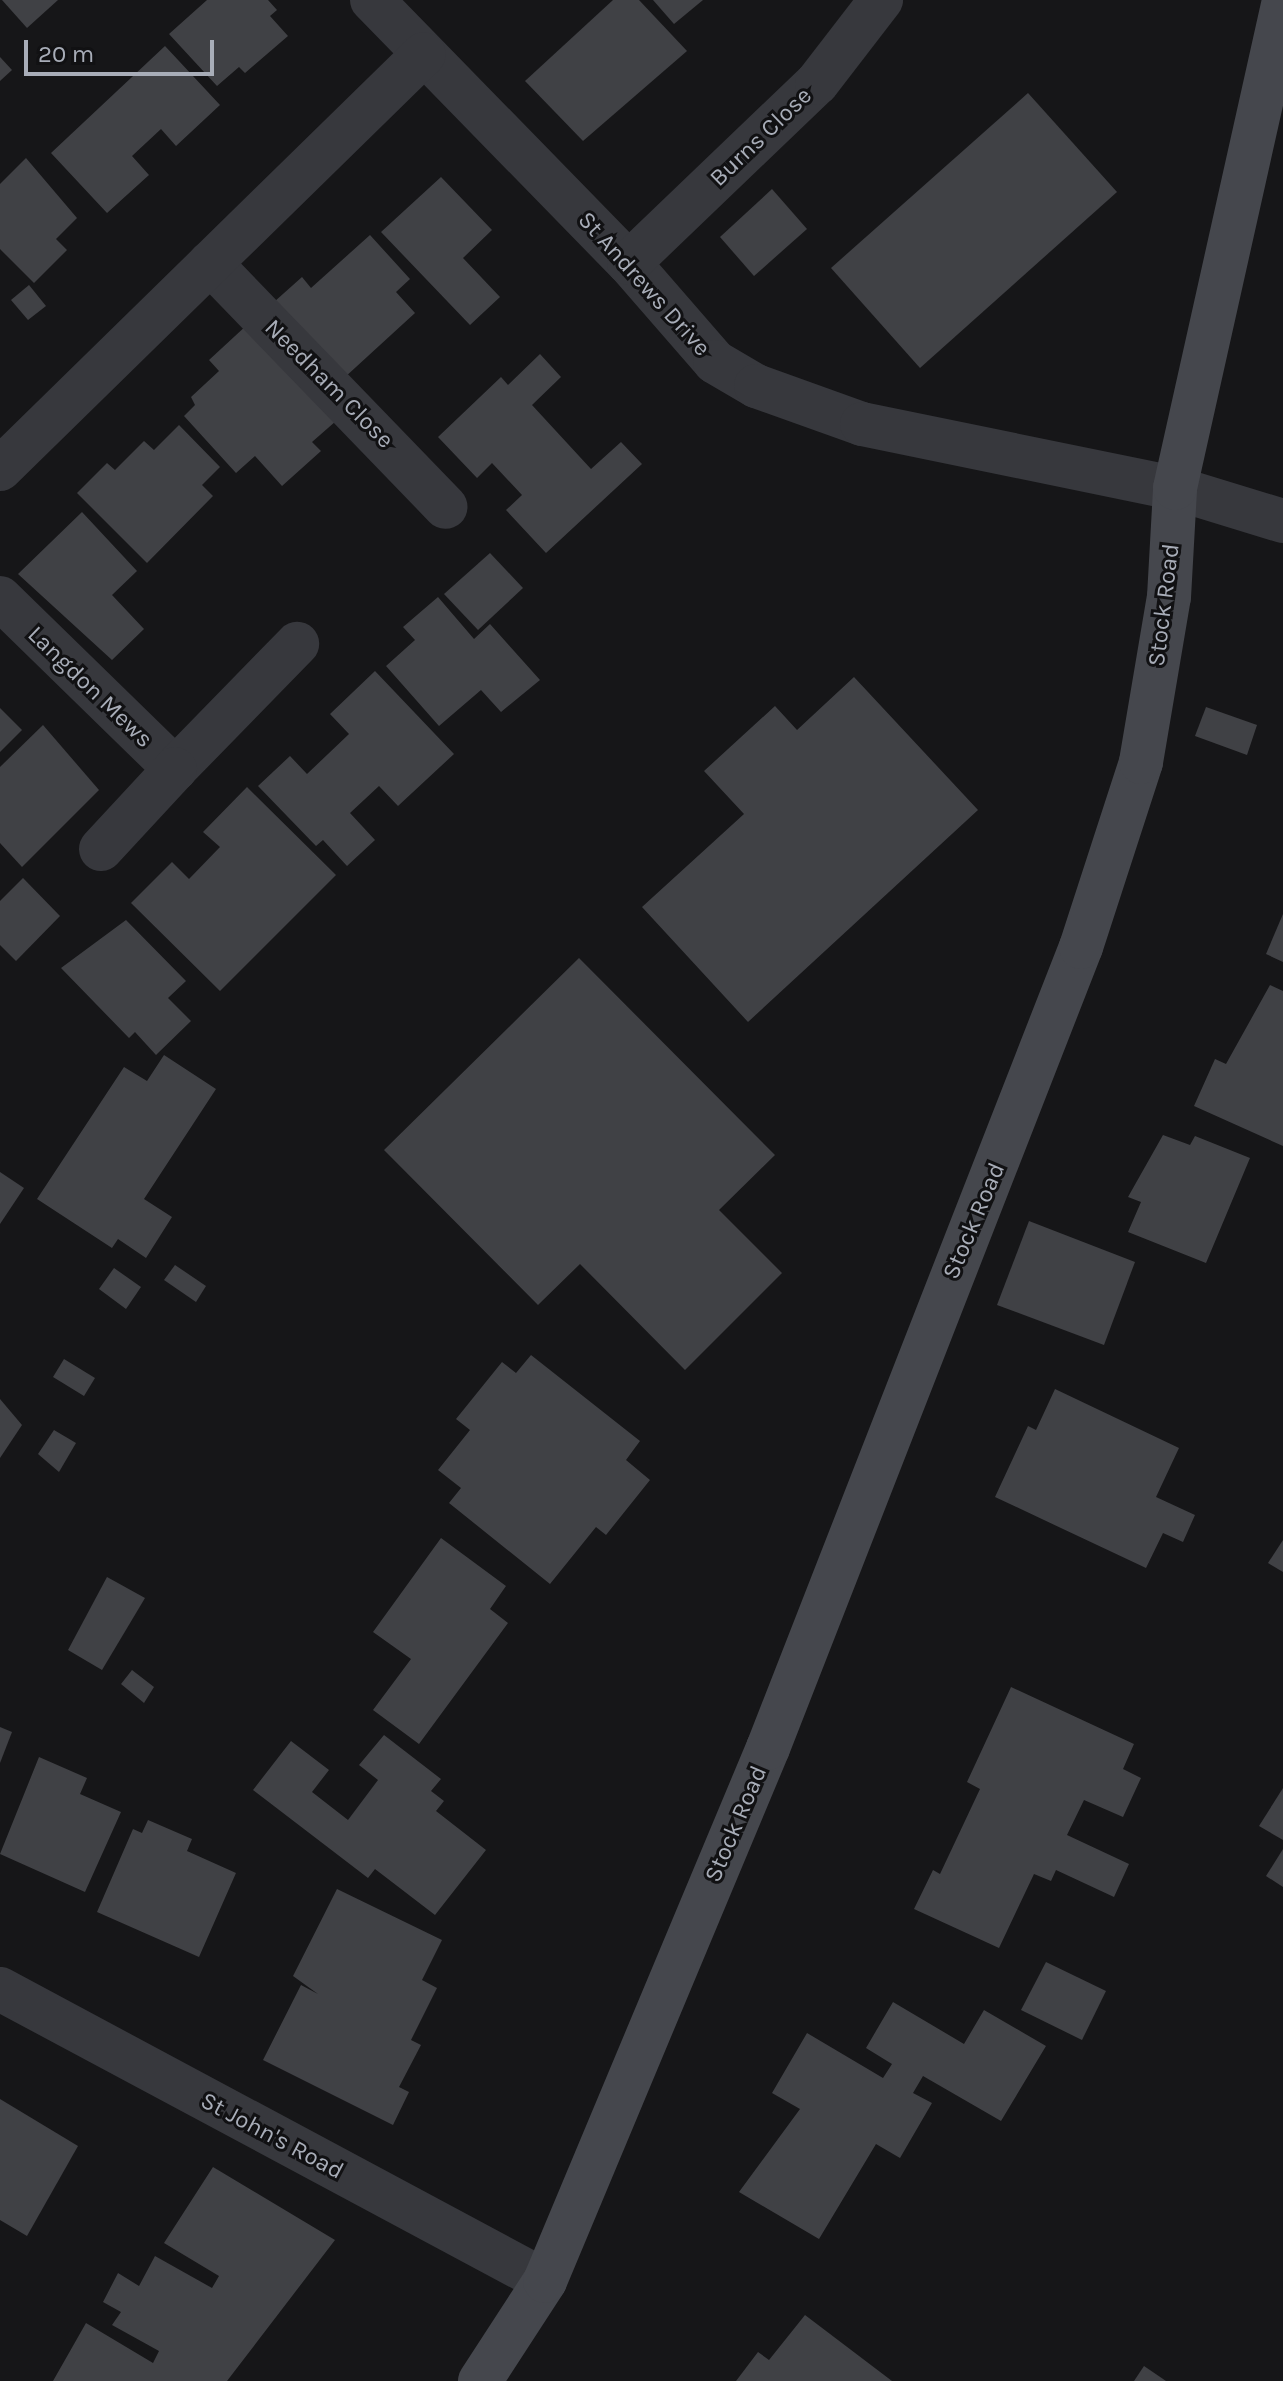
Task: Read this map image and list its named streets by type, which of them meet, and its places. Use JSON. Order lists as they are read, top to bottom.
{
  "streets": {
    "main road": ["Stock Road"],
    "street": [
      "Burns Close",
      "St Andrews Drive",
      "Needham Close",
      "Langdon Mews",
      "St John's Road"
    ]
  },
  "crossings": [
    ["Burns Close", "St Andrews Drive"],
    ["St Andrews Drive", "Stock Road"],
    ["Stock Road", "St John's Road"]
  ],
  "scale_bar": "20 m"
}
